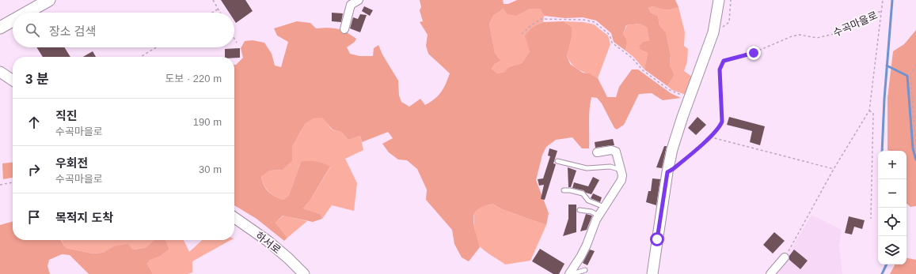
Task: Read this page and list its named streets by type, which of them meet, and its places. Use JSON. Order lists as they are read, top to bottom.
{
  "streets": {
    "street": ["하서로"],
    "path": ["수곡마을로"]
  },
  "page": {
    "search": "장소 검색",
    "heading": ["3 분", "도보 · 220 m"],
    "list": [
      ["직진", "수곡마을로", "190 m"],
      ["우회전", "수곡마을로", "30 m"],
      "목적지 도착"
    ],
    "map_buttons": ["+", "−"]
  }
}
